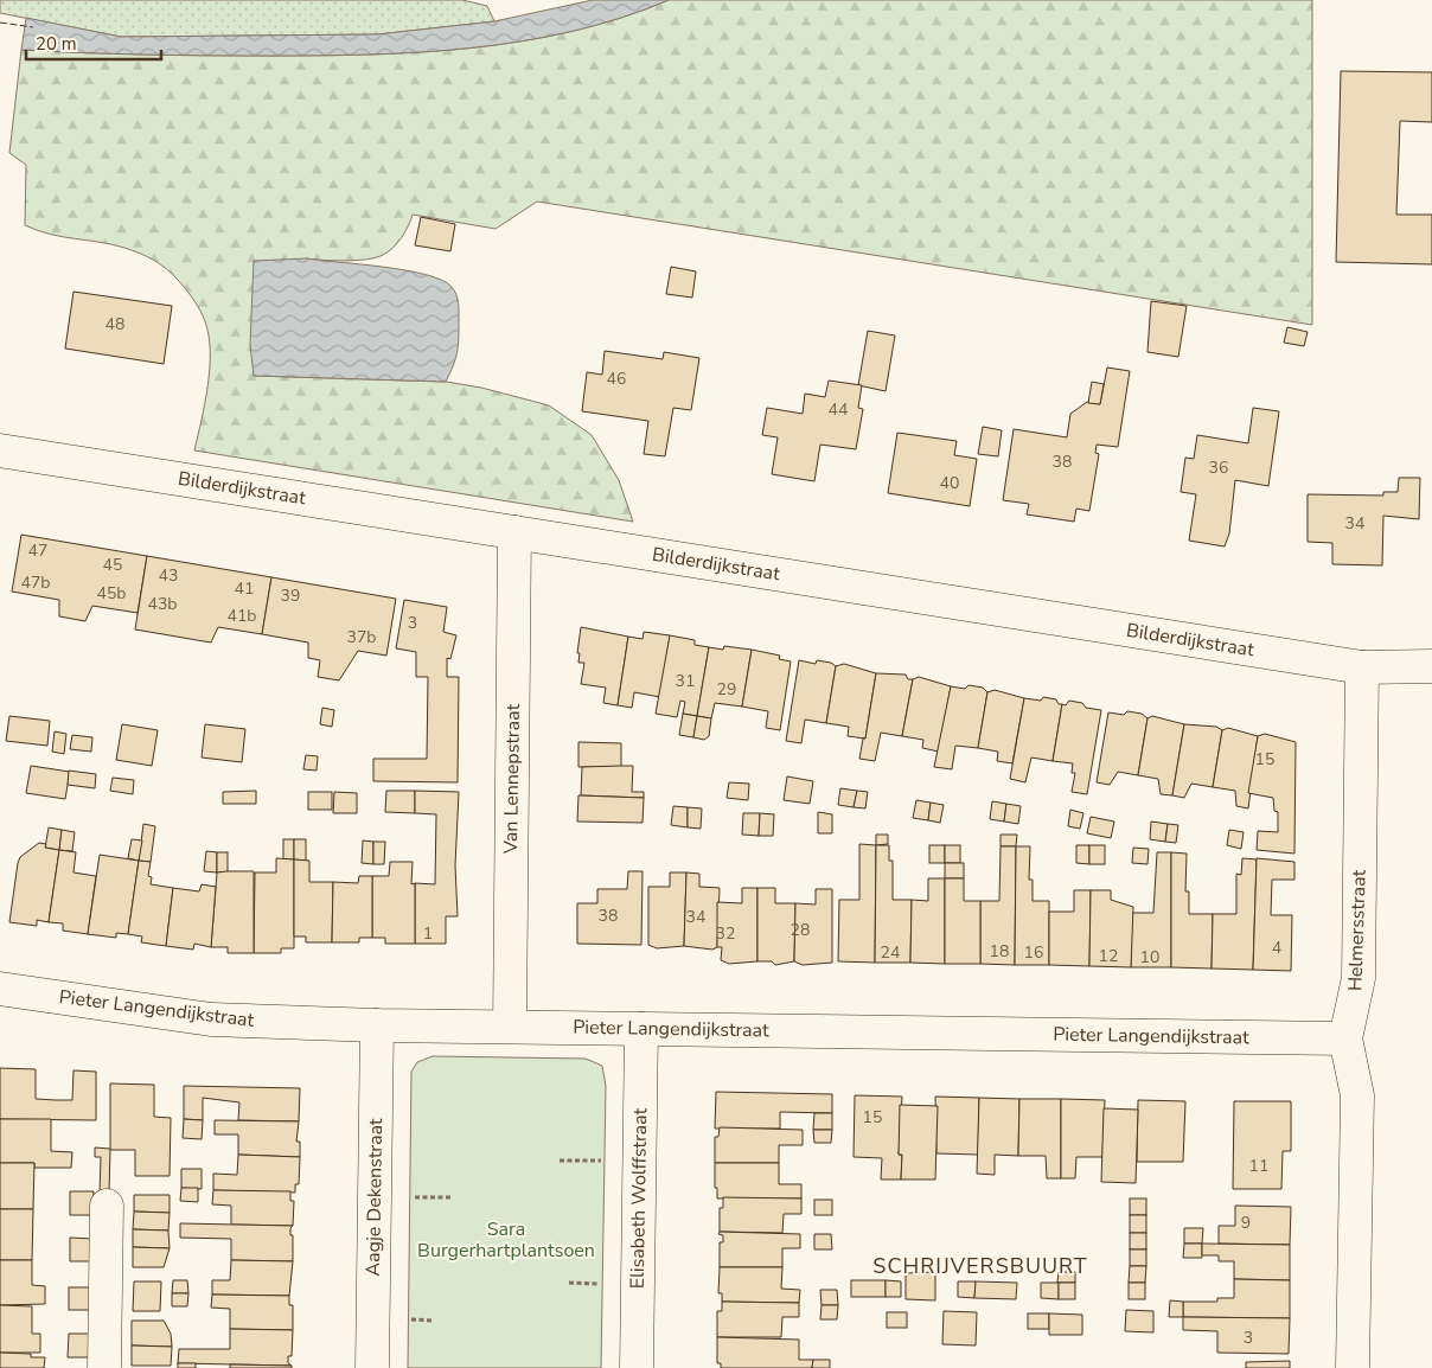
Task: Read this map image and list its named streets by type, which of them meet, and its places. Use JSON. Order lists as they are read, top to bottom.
{
  "streets": {
    "street": [
      "Bilderdijkstraat",
      "Van Lennepstraat",
      "Helmersstraat",
      "Pieter Langendijkstraat",
      "Aagje Dekenstraat",
      "Elisabeth Wolffstraat"
    ]
  },
  "crossings": [
    ["Bilderdijkstraat", "Van Lennepstraat"],
    ["Bilderdijkstraat", "Helmersstraat"],
    ["Van Lennepstraat", "Pieter Langendijkstraat"],
    ["Helmersstraat", "Pieter Langendijkstraat"],
    ["Pieter Langendijkstraat", "Aagje Dekenstraat"],
    ["Pieter Langendijkstraat", "Elisabeth Wolffstraat"]
  ],
  "districts": ["SCHRIJVERSBUURT"],
  "parks": ["Sara Burgerhartplantsoen"],
  "house_numbers": [
    "48",
    "46",
    "44",
    "38",
    "36",
    "40",
    "34",
    "47",
    "45",
    "43",
    "47b",
    "41",
    "45b",
    "39",
    "43b",
    "41b",
    "3",
    "37b",
    "31",
    "29",
    "15",
    "38",
    "34",
    "28",
    "1",
    "32",
    "4",
    "18",
    "24",
    "16",
    "12",
    "10",
    "15",
    "11",
    "9",
    "3"
  ],
  "scale_bar": "20 m"
}
